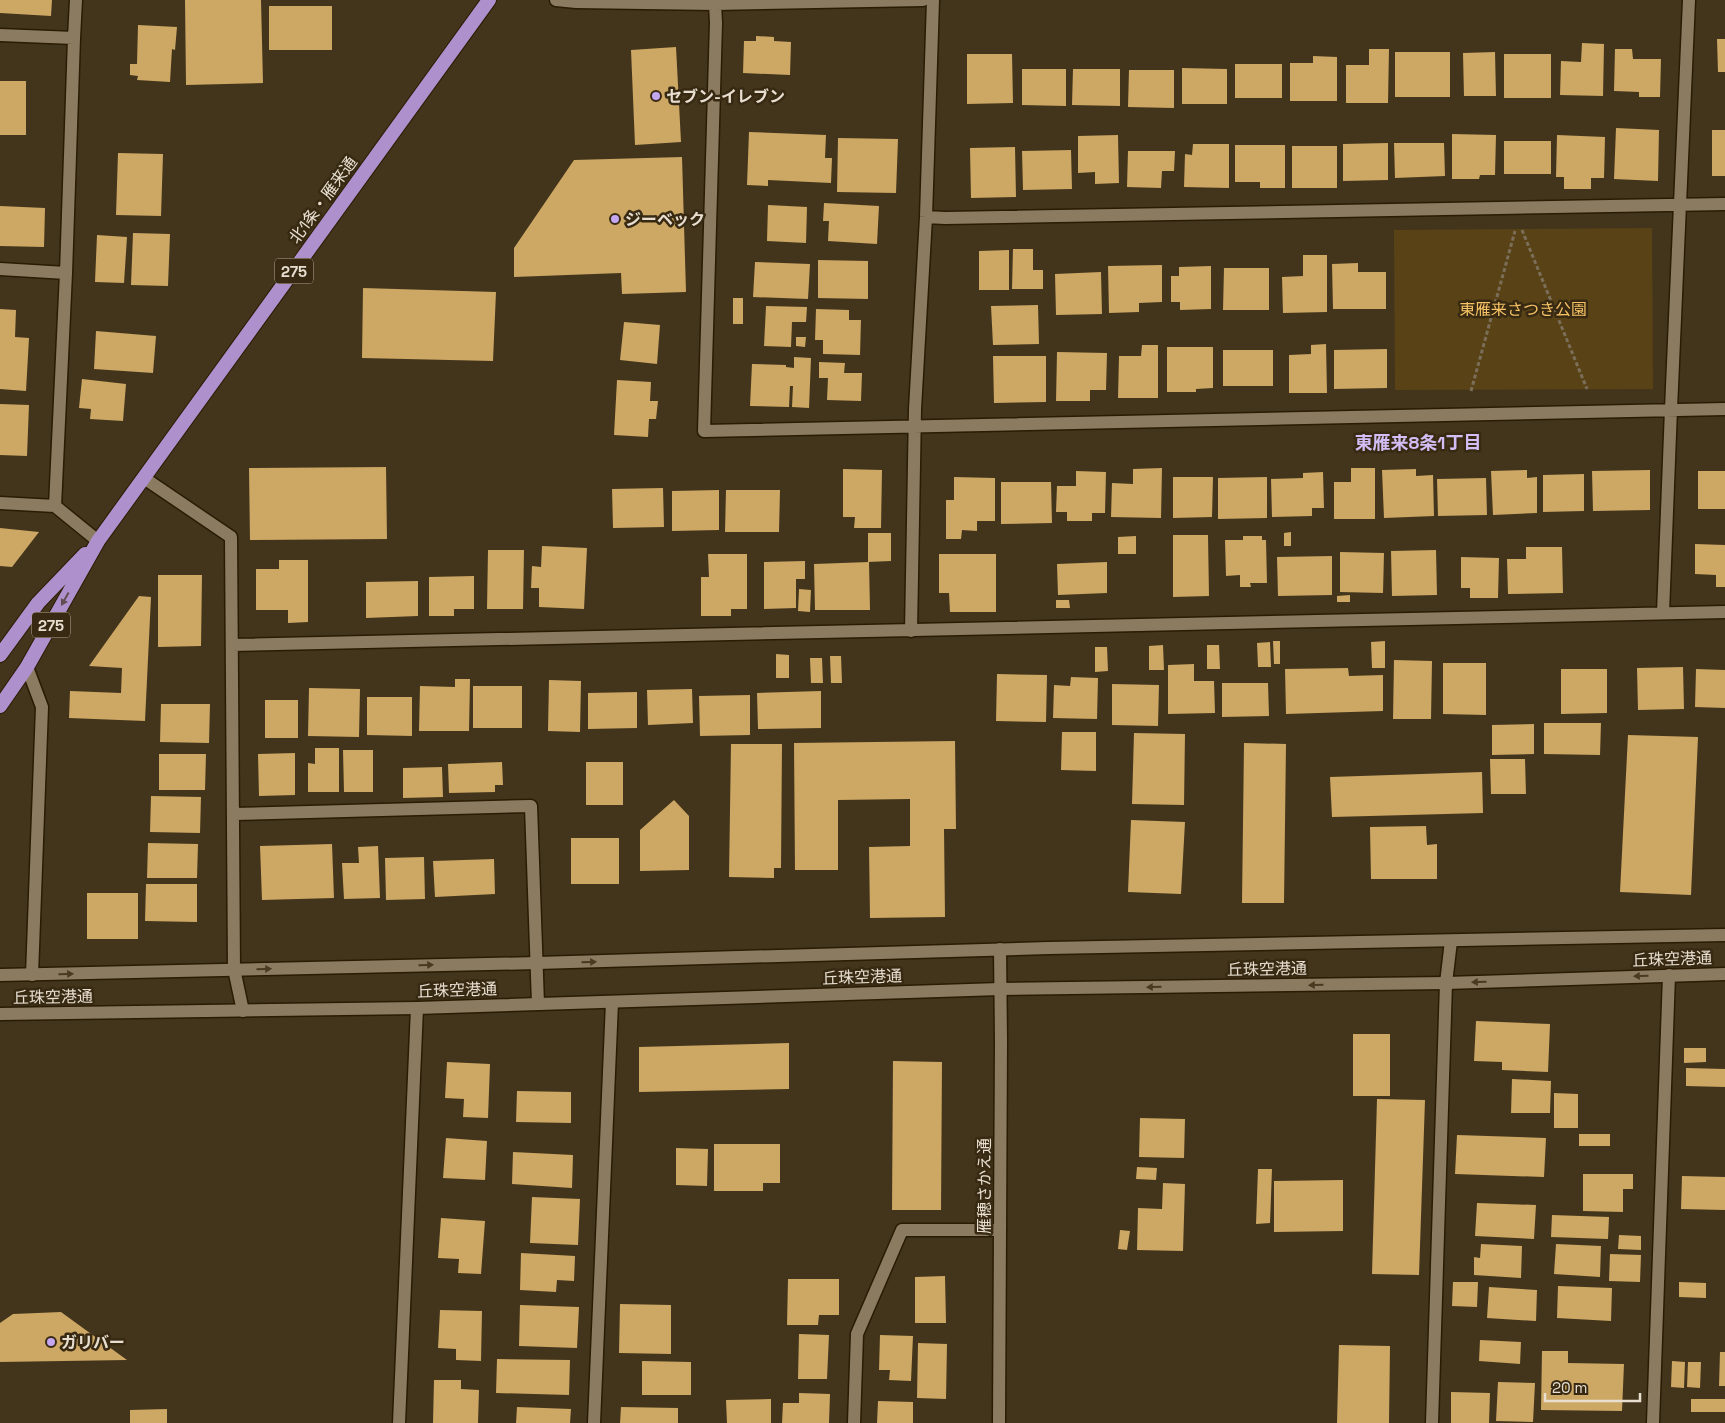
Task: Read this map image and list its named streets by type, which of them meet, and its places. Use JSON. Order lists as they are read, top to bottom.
{
  "streets": {
    "highway": ["北1条・雁来通", "275"],
    "street": ["丘珠空港通", "雁穂さかえ通"]
  },
  "crossings": [
    ["丘珠空港通", "雁穂さかえ通"]
  ],
  "districts": ["東雁来8条1丁目"],
  "parks": ["東雁来さつき公園"],
  "places": ["セブン-イレブン", "ジーベック", "ガリバー"],
  "scale_bar": "20 m"
}
